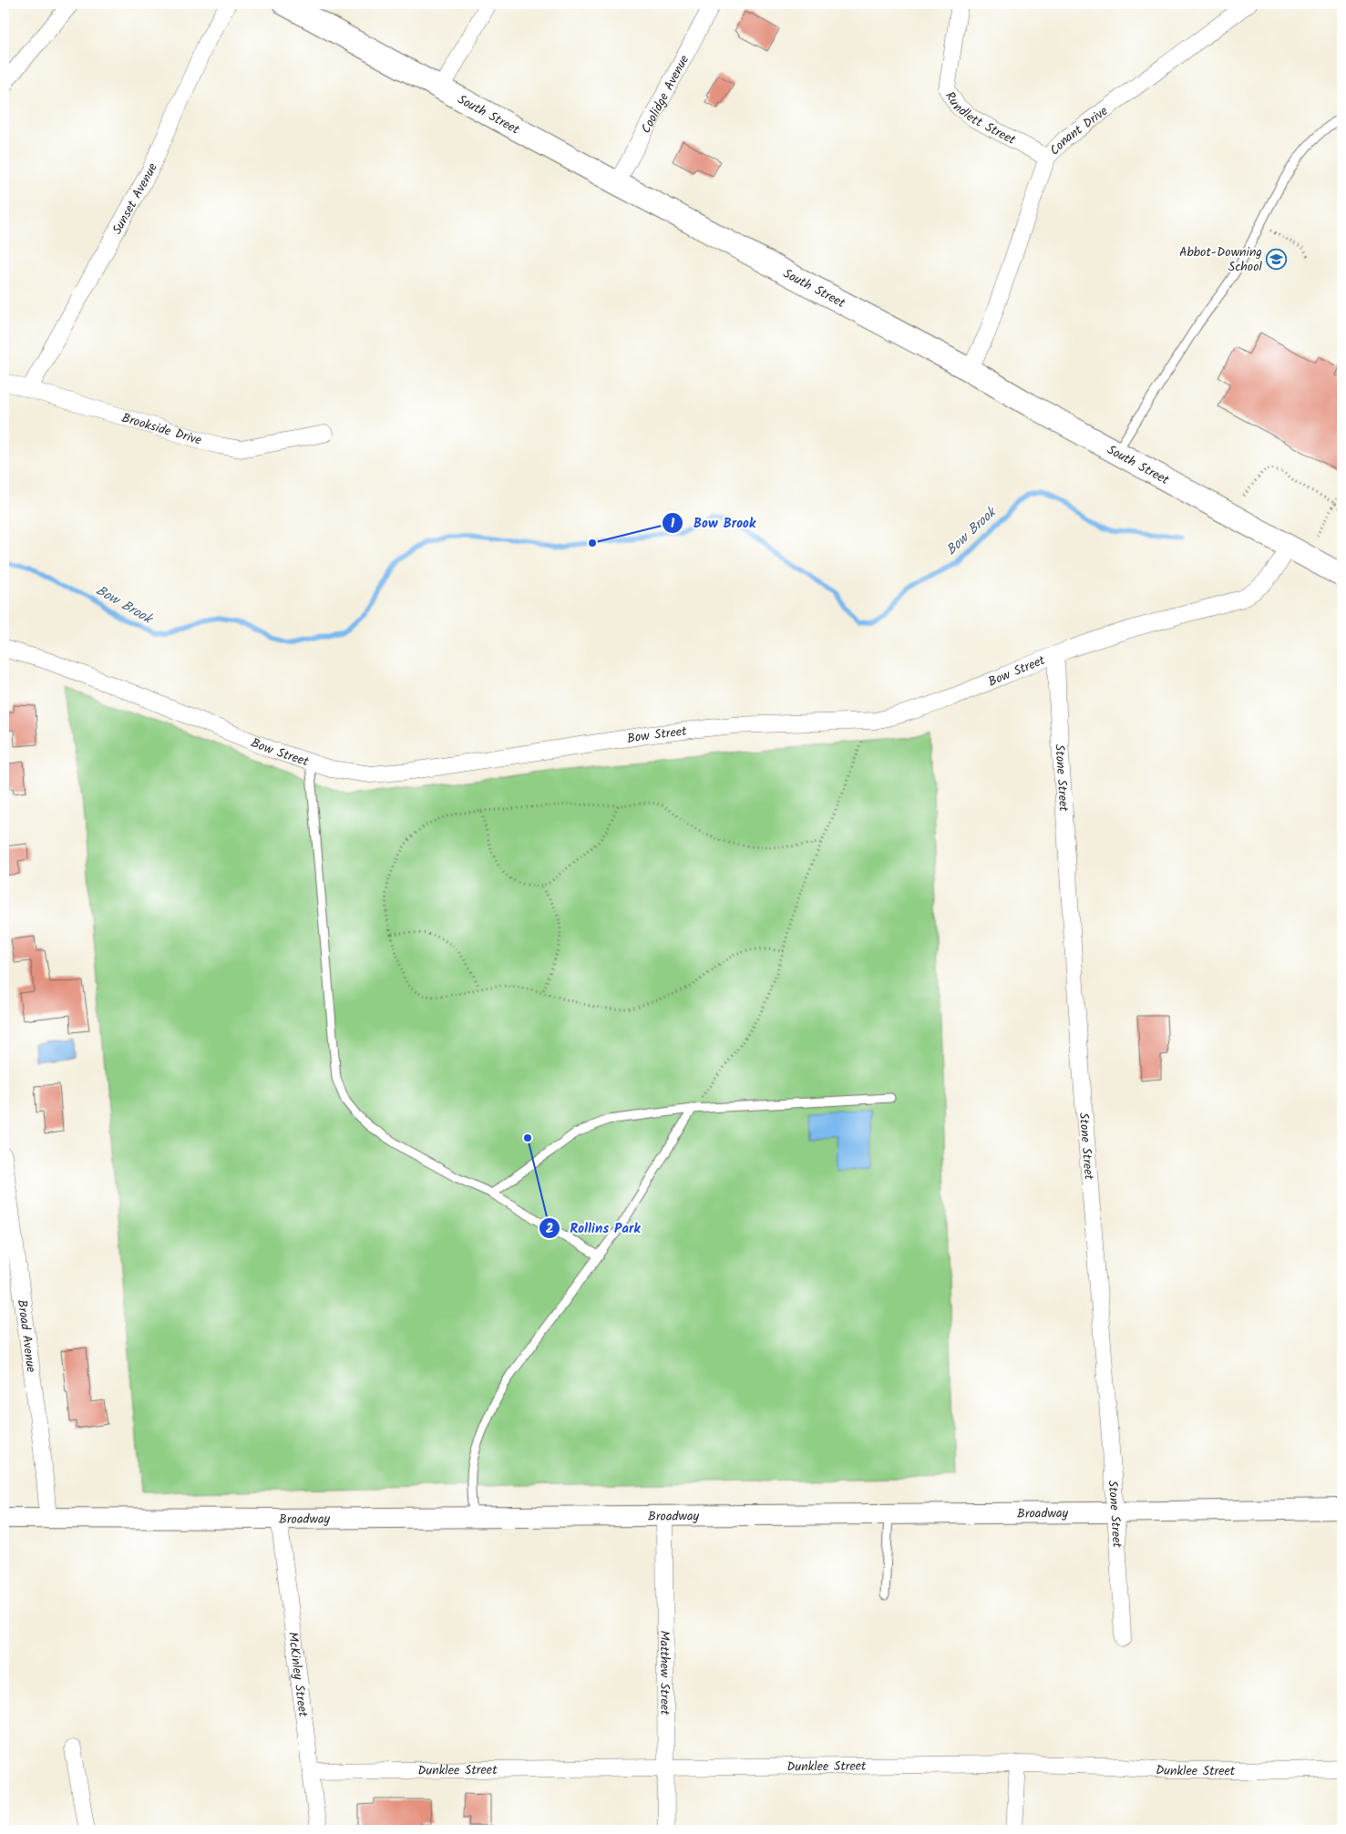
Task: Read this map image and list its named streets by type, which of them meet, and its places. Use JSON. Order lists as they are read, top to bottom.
{
  "streets": {
    "main road": ["South Street"],
    "street": [
      "Coolidge Avenue",
      "Rundlett Street",
      "Conant Drive",
      "Sunset Avenue",
      "Brookside Drive",
      "Bow Street",
      "Stone Street",
      "Broad Avenue",
      "Broadway",
      "Matthew Street",
      "McKinley Street",
      "Dunklee Street"
    ]
  },
  "crossings": [
    ["Coolidge Avenue", "South Street"],
    ["South Street", "Conant Drive"],
    ["South Street", "Bow Street"],
    ["Rundlett Street", "Conant Drive"],
    ["Sunset Avenue", "Brookside Drive"],
    ["Bow Street", "Stone Street"],
    ["Stone Street", "Broadway"],
    ["Broad Avenue", "Broadway"],
    ["Broadway", "Matthew Street"],
    ["Broadway", "McKinley Street"],
    ["Matthew Street", "Dunklee Street"],
    ["McKinley Street", "Dunklee Street"]
  ],
  "water": ["Bow Brook"],
  "places": {
    "school or university": ["Abbot-Downing School"],
    "other": ["Bow Brook", "Rollins Park"]
  }
}
